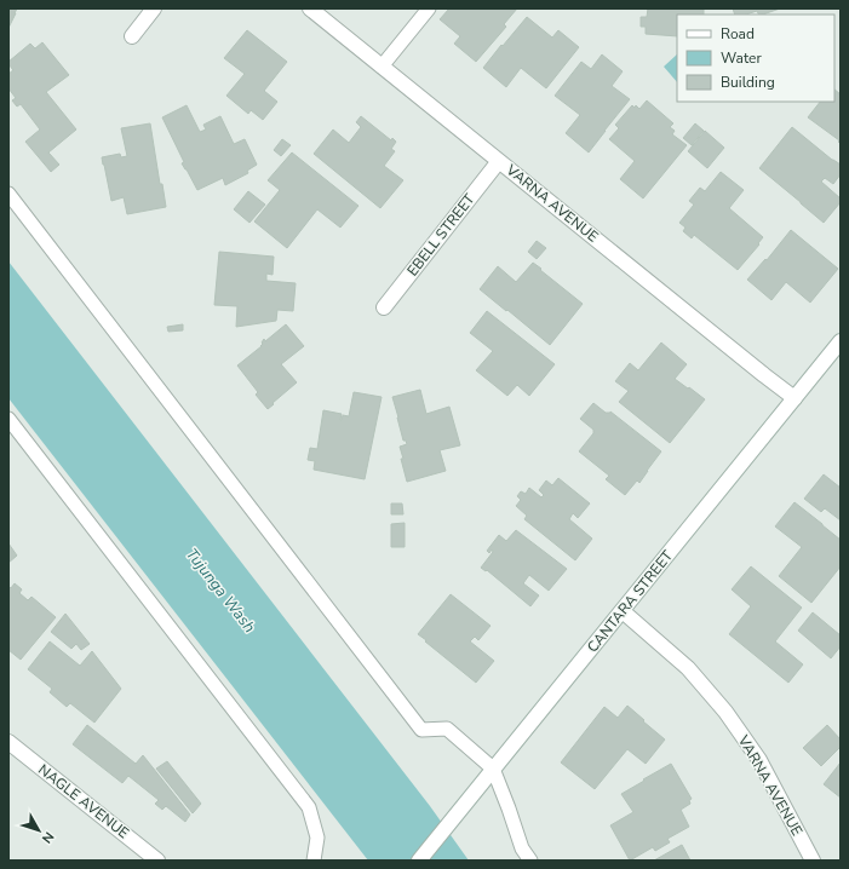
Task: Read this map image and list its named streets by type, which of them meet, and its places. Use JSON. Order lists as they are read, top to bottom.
{
  "streets": {
    "street": [
      "VARNA AVENUE",
      "EBELL STREET",
      "CANTARA STREET",
      "NAGLE AVENUE"
    ]
  },
  "crossings": [
    ["VARNA AVENUE", "EBELL STREET"],
    ["VARNA AVENUE", "CANTARA STREET"]
  ],
  "water": ["Tujunga Wash"],
  "legend": ["Road", "Water", "Building"],
  "north": "bottom right"
}
